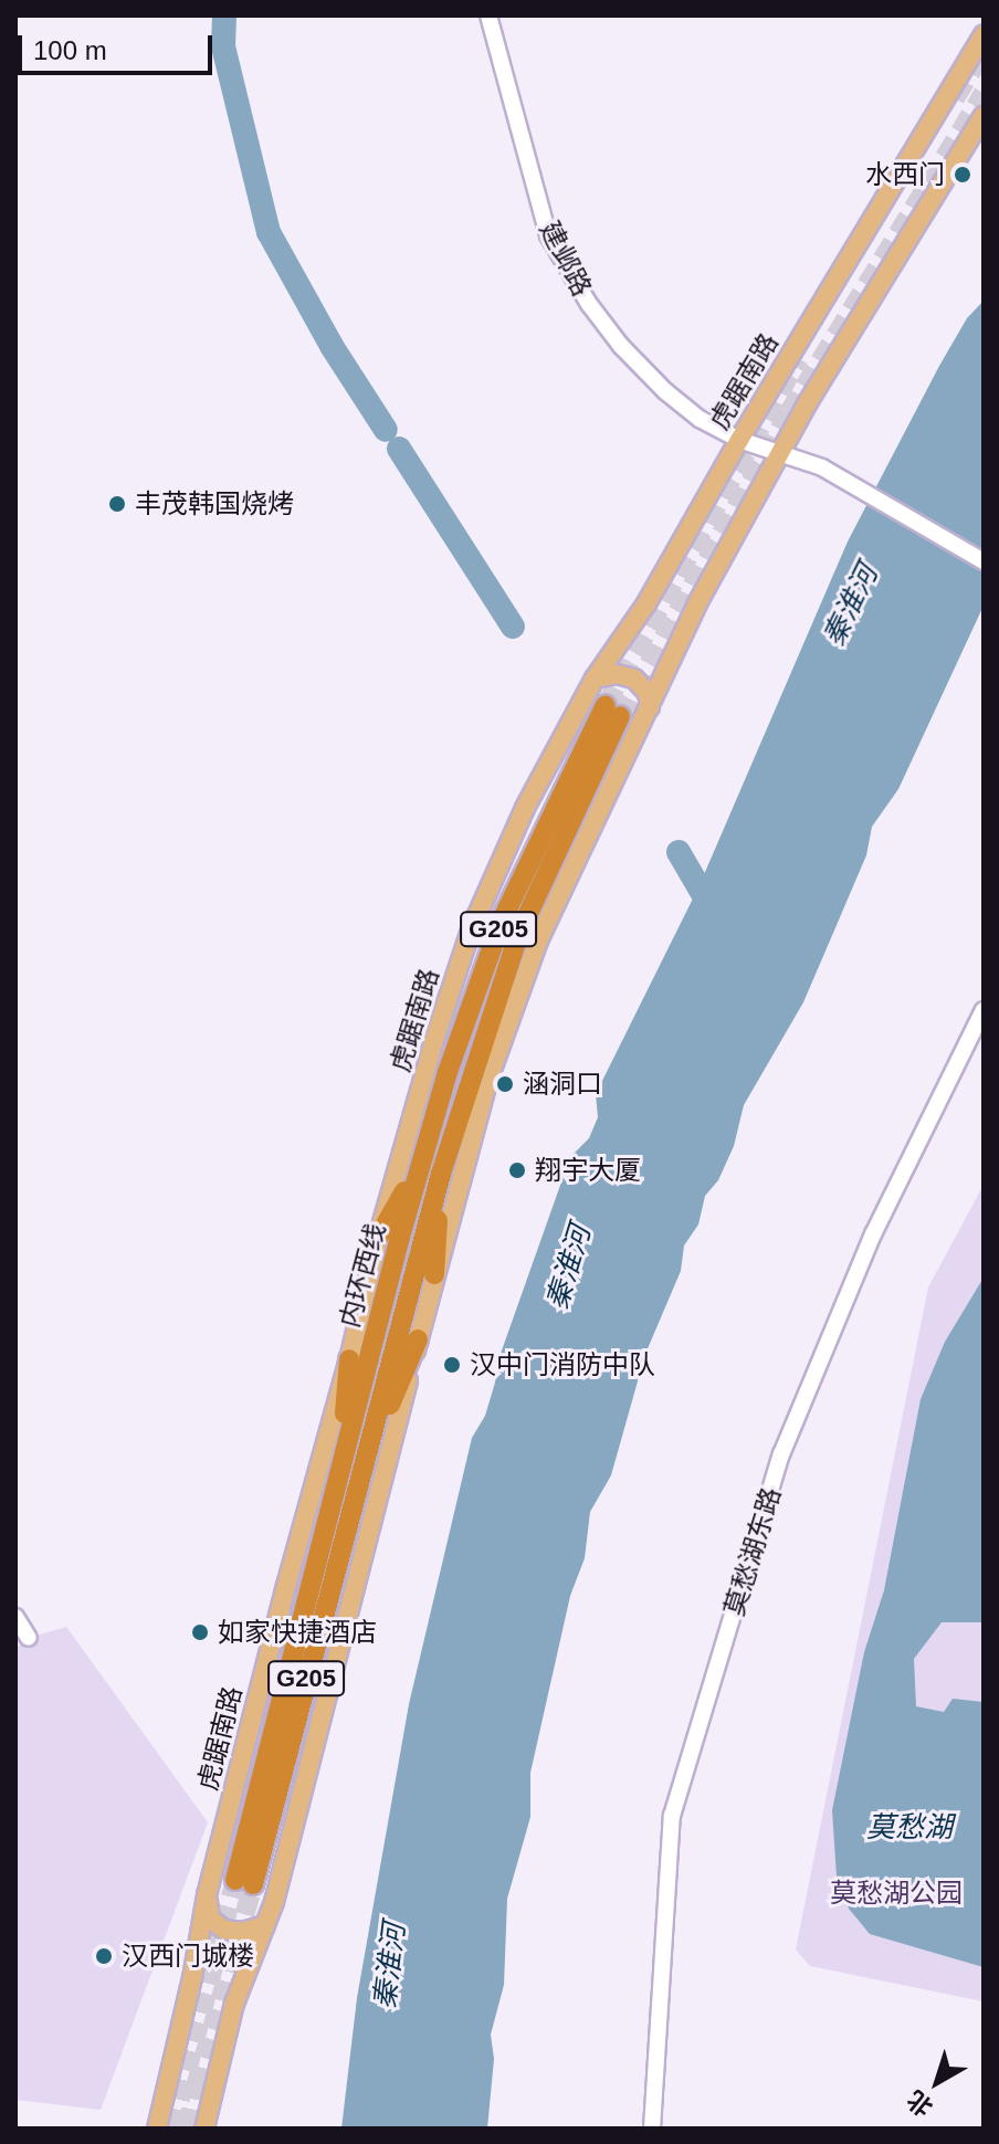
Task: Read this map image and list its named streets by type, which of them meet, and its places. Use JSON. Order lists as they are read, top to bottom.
{
  "streets": {
    "highway": ["G205", "内环西线"],
    "main road": ["虎踞南路"],
    "street": ["建邺路", "莫愁湖东路"]
  },
  "crossings": [
    ["建邺路", "虎踞南路"]
  ],
  "water": ["秦淮河", "莫愁湖"],
  "parks": ["莫愁湖公园"],
  "places": [
    "水西门",
    "丰茂韩国烧烤",
    "涵洞口",
    "翔宇大厦",
    "汉中门消防中队",
    "如家快捷酒店",
    "汉西门城楼"
  ],
  "scale_bar": "100 m",
  "north": "bottom left"
}
